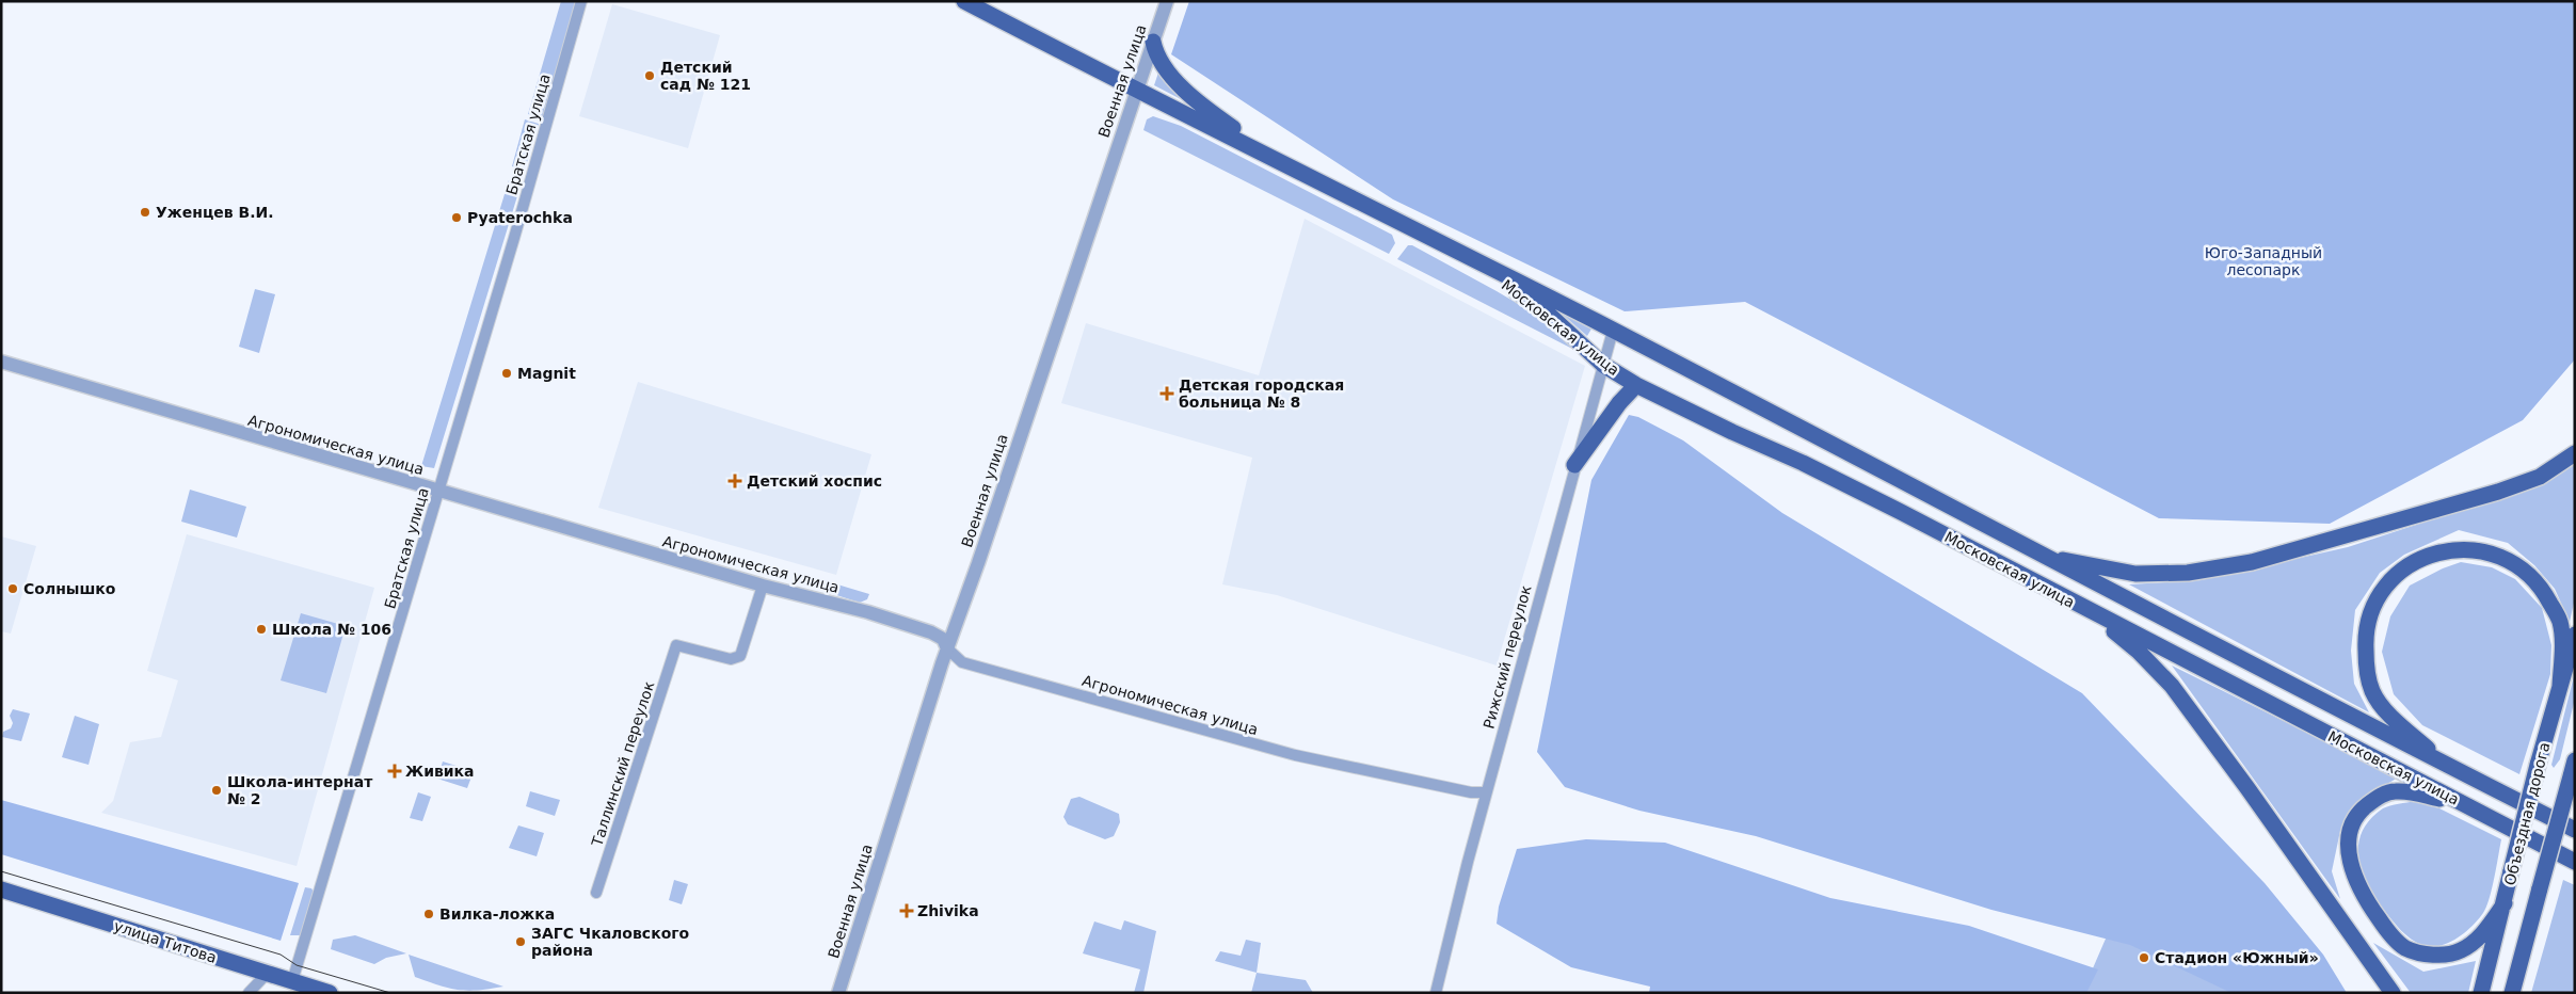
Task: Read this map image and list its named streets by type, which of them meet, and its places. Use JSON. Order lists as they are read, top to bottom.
{
  "streets": {
    "main road": ["Московская улица", "Объездная дорога", "улица Титова"],
    "street": [
      "Военная улица",
      "Братская улица",
      "Агрономическая улица",
      "Рижский переулок",
      "Таллинский переулок"
    ]
  },
  "crossings": [
    ["Военная улица", "Московская улица"],
    ["Военная улица", "Агрономическая улица"],
    ["Братская улица", "Агрономическая улица"],
    ["Братская улица", "улица Титова"],
    ["Московская улица", "Рижский переулок"],
    ["Агрономическая улица", "Рижский переулок"],
    ["Агрономическая улица", "Таллинский переулок"]
  ],
  "parks": ["Юго-Западный лесопарк"],
  "places": {
    "other": [
      "Детский сад № 121",
      "Уженцев В.И.",
      "Pyaterochka",
      "Magnit",
      "Солнышко",
      "Школа № 106",
      "Школа-интернат № 2",
      "Вилка-ложка",
      "ЗАГС Чкаловского района",
      "Стадион «Южный»"
    ],
    "health": [
      "Детская городская больница № 8",
      "Детский хоспис",
      "Живика",
      "Zhivika"
    ]
  }
}
